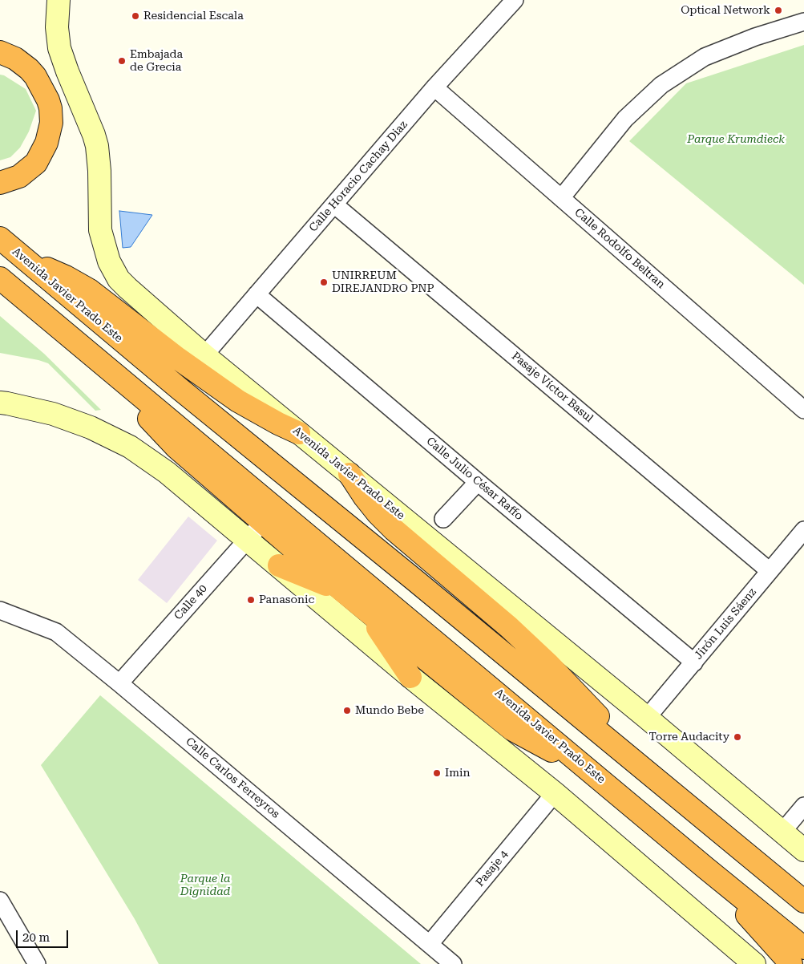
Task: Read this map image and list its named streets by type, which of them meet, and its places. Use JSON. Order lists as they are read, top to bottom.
{
  "streets": {
    "highway": ["Avenida Javier Prado Este"],
    "street": [
      "Calle Horacio Cachay Diaz",
      "Calle Rodolfo Beltran",
      "Pasaje Víctor Basul",
      "Calle Julio César Raffo",
      "Calle 40",
      "Jirón Luis Sáenz",
      "Calle Carlos Ferreyros",
      "Pasaje 4"
    ]
  },
  "crossings": [
    ["Calle Horacio Cachay Diaz", "Calle Rodolfo Beltran"],
    ["Calle Horacio Cachay Diaz", "Avenida Javier Prado Este"],
    ["Calle Horacio Cachay Diaz", "Pasaje Víctor Basul"],
    ["Calle Horacio Cachay Diaz", "Calle Julio César Raffo"],
    ["Avenida Javier Prado Este", "Jirón Luis Sáenz"],
    ["Pasaje Víctor Basul", "Jirón Luis Sáenz"],
    ["Calle Julio César Raffo", "Jirón Luis Sáenz"],
    ["Calle 40", "Calle Carlos Ferreyros"],
    ["Calle Carlos Ferreyros", "Pasaje 4"]
  ],
  "parks": ["Parque Krumdieck", "Parque la Dignidad"],
  "places": [
    "Optical Network",
    "Residencial Escala",
    "Embajada de Grecia",
    "UNIRREUM DIREJANDRO PNP",
    "Panasonic",
    "Mundo Bebe",
    "Torre Audacity",
    "Imin"
  ],
  "scale_bar": "20 m"
}
